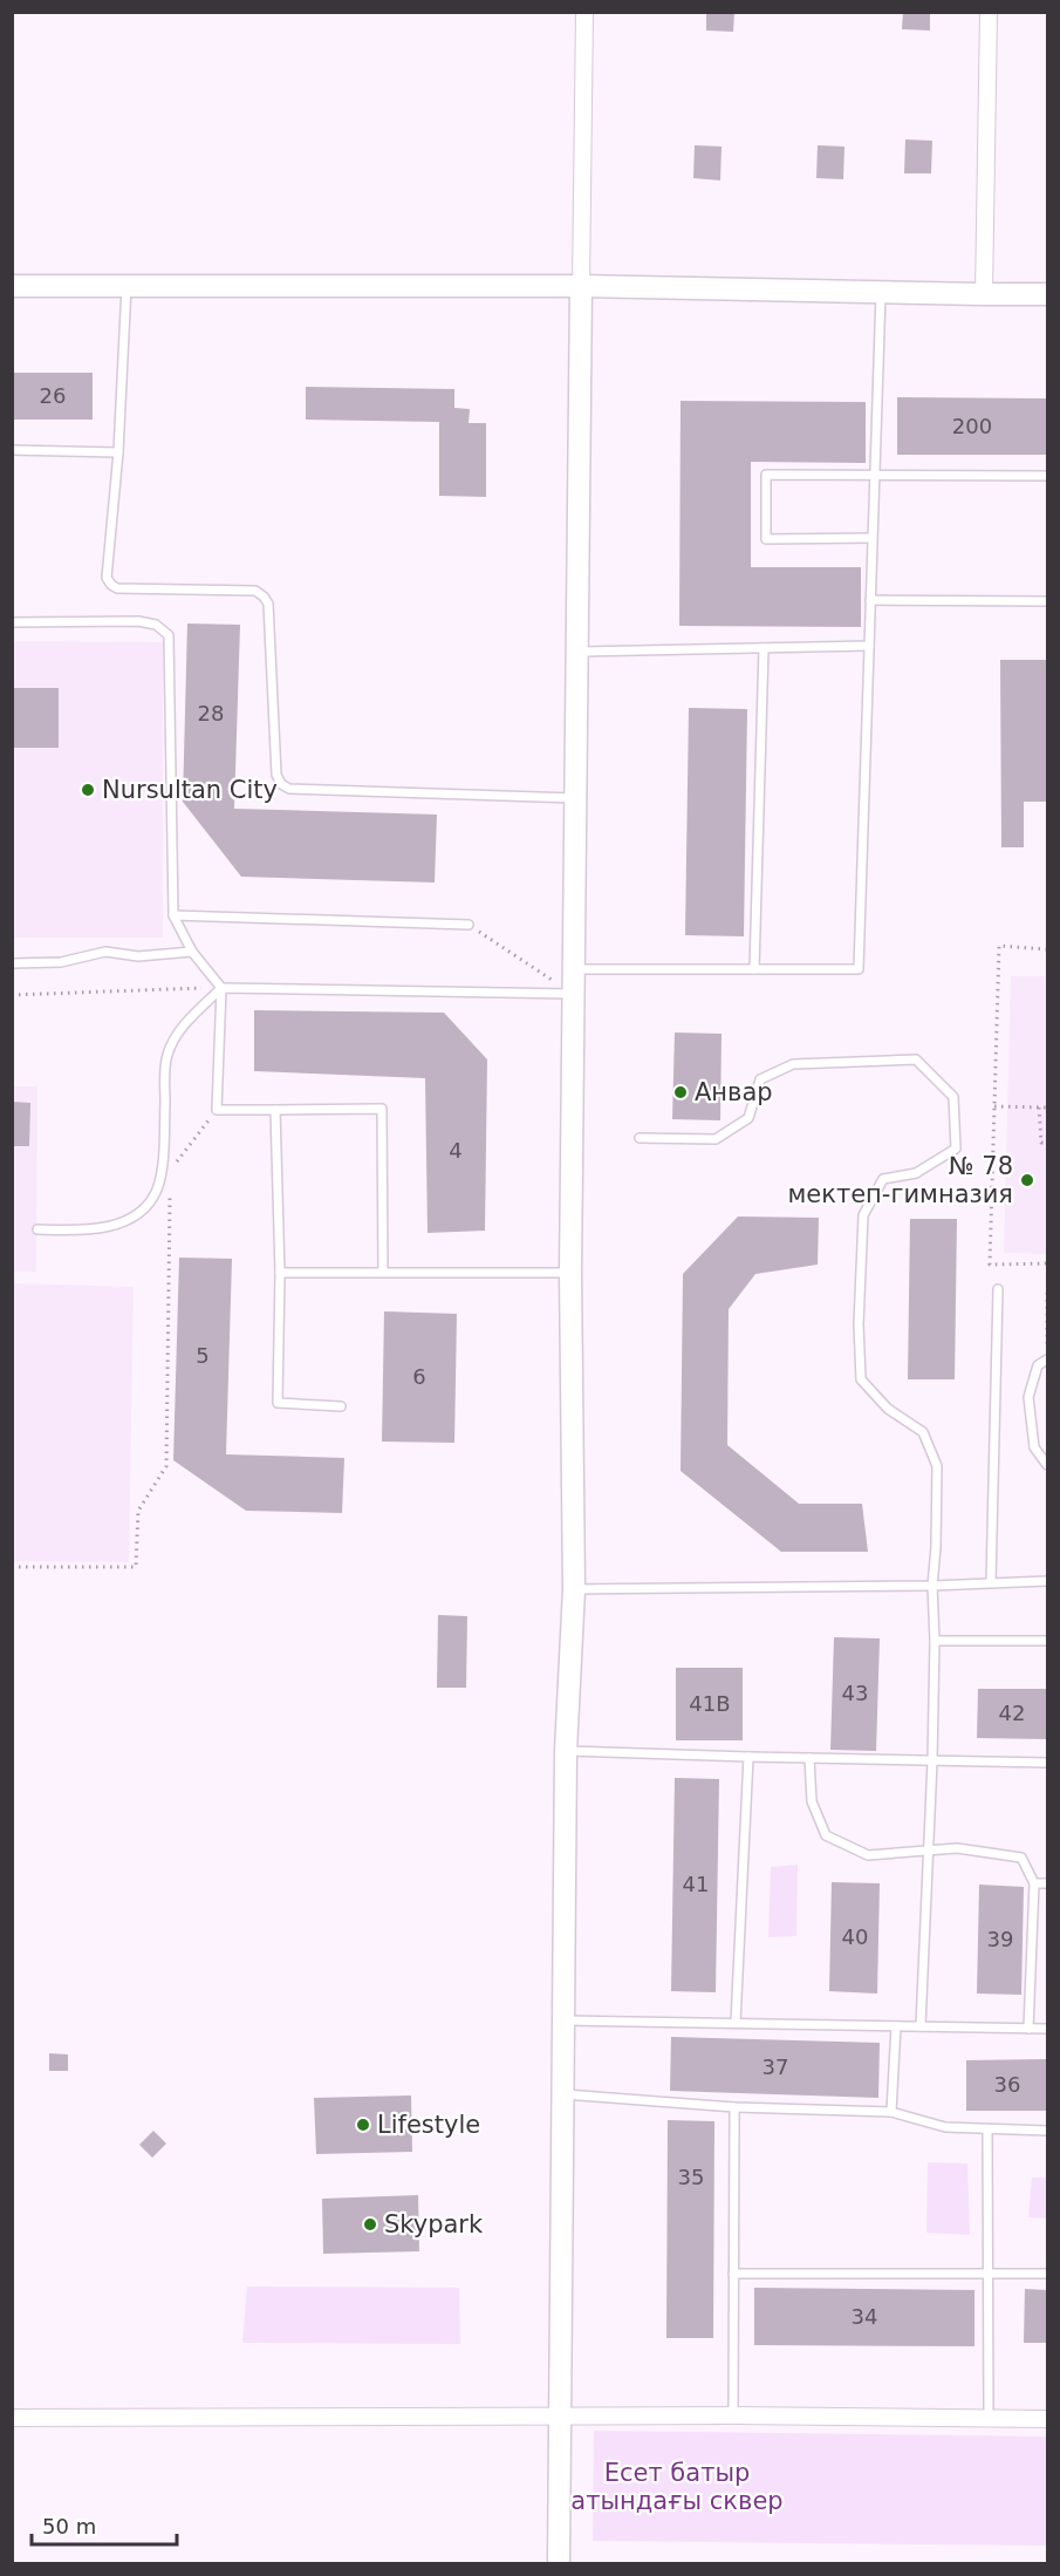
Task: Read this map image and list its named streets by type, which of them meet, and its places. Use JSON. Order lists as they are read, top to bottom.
{
  "parks": ["Есет батыр атындағы сквер"],
  "places": [
    "Nursultan City",
    "Анвар",
    "№ 78 мектеп-гимназия",
    "Lifestyle",
    "Skypark"
  ],
  "house_numbers": [
    "26",
    "200",
    "28",
    "4",
    "5",
    "6",
    "43",
    "41В",
    "42",
    "41",
    "40",
    "39",
    "37",
    "36",
    "35",
    "34"
  ],
  "scale_bar": "50 m"
}
